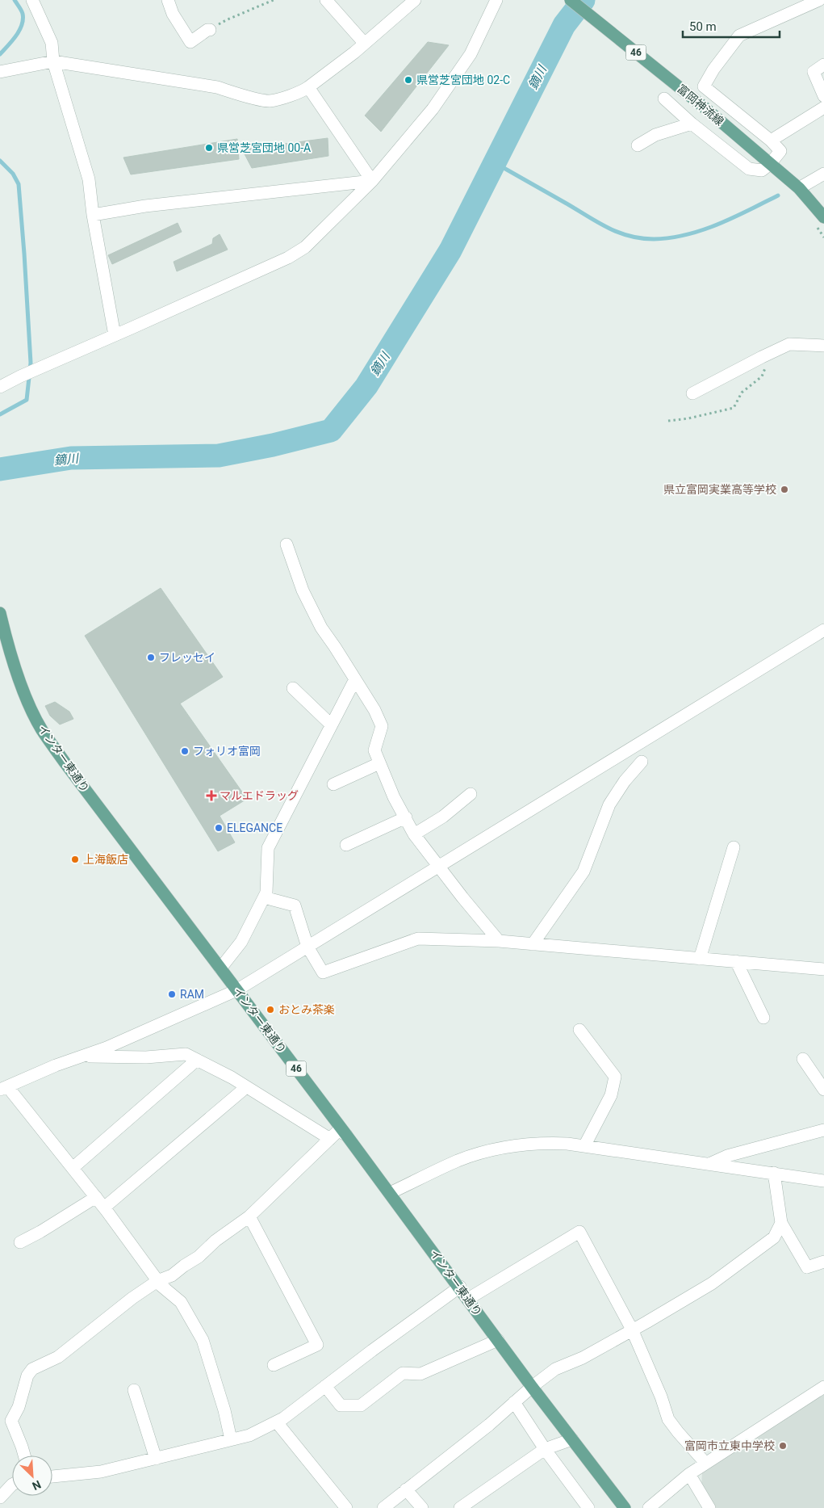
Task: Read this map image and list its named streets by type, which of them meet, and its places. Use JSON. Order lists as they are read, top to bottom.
{
  "streets": {
    "main road": ["46", "富岡神流線", "インター東通り"]
  },
  "water": ["鏑川"],
  "places": {
    "other": [
      "県営芝宮団地 02-C",
      "県営芝宮団地 00-A",
      "県立富岡実業高等学校",
      "フレッセイ",
      "フォリオ富岡",
      "ELEGANCE",
      "上海飯店",
      "RAM",
      "おとみ茶楽",
      "富岡市立東中学校"
    ],
    "health": ["マルエドラッグ"]
  },
  "scale_bar": "50 m",
  "north": "bottom right"
}
